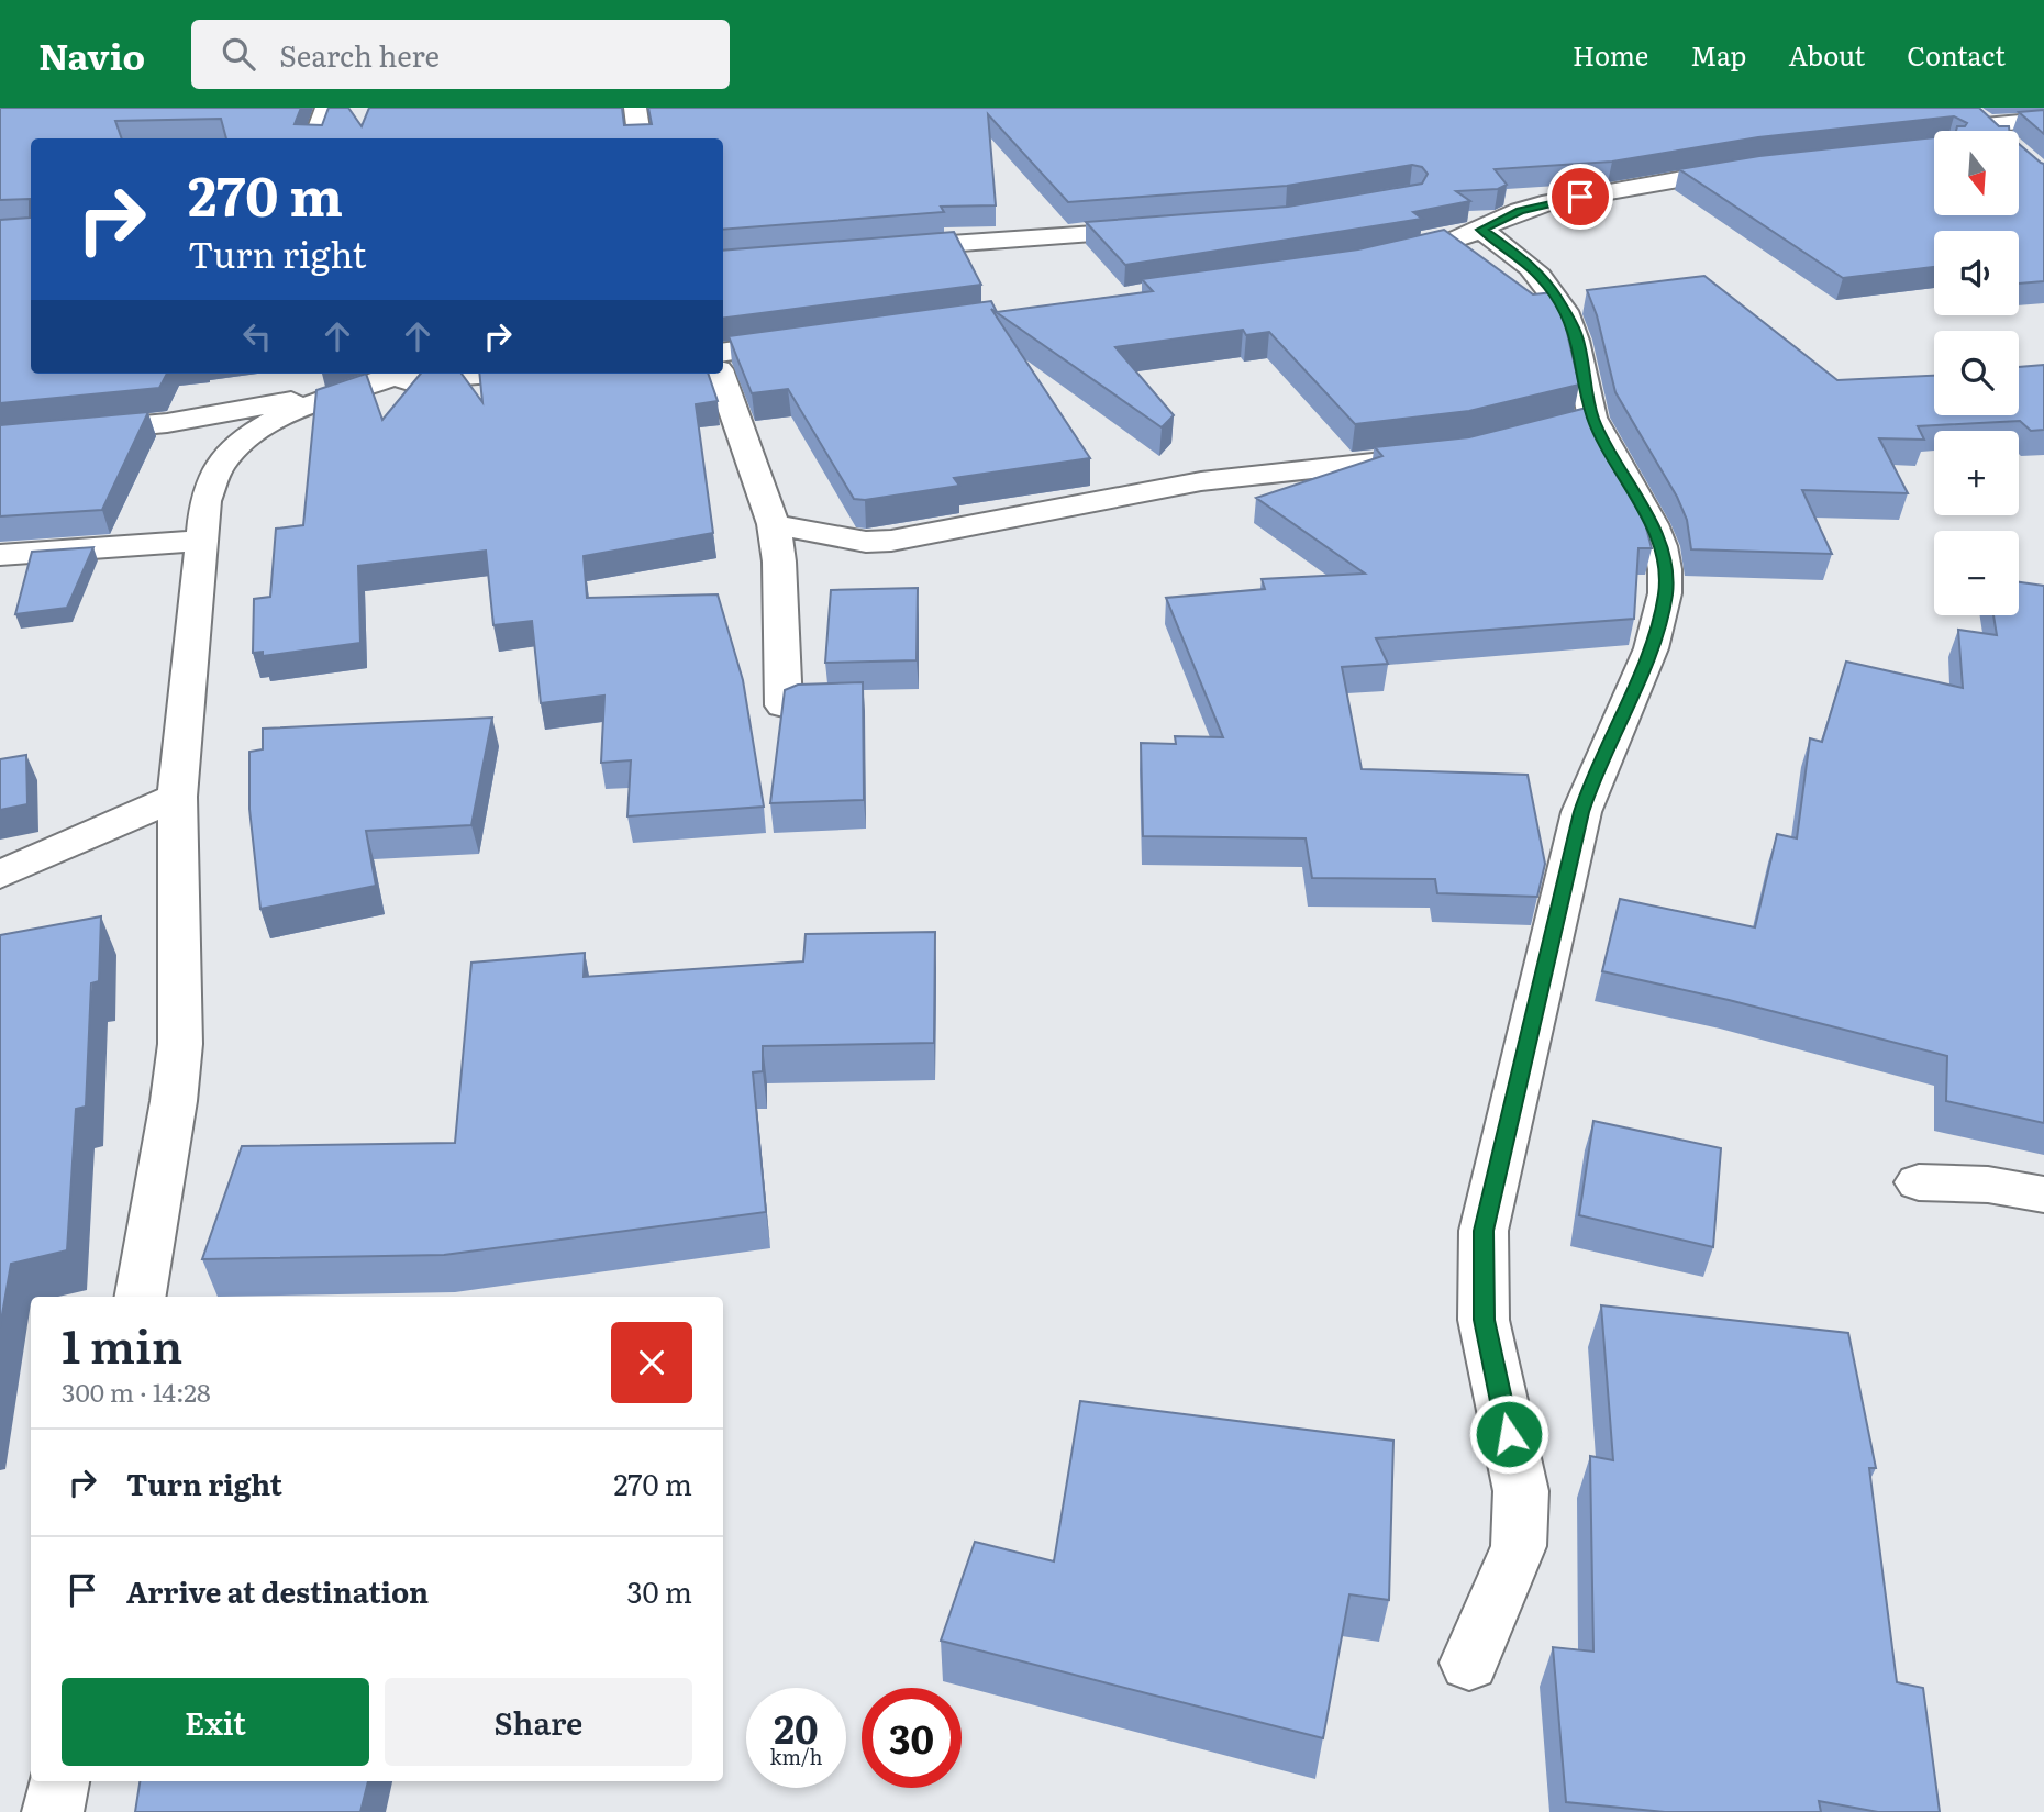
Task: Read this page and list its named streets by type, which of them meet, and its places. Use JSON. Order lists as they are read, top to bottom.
{
  "north": "bottom",
  "page": {
    "header": "Navio",
    "search": "Search here",
    "nav": [
      "Home",
      "Map",
      "About",
      "Contact"
    ],
    "map_buttons": ["+", "−"],
    "turn": ["270 m", "Turn right"],
    "heading": ["1 min", "300 m · 14:28"],
    "list": [
      {
        "name": "Turn right",
        "value": "270 m"
      },
      {
        "name": "Arrive at destination",
        "value": "30 m"
      }
    ],
    "buttons": ["Exit", "Share"],
    "speed": "20 km/h",
    "limit": "30"
  }
}
